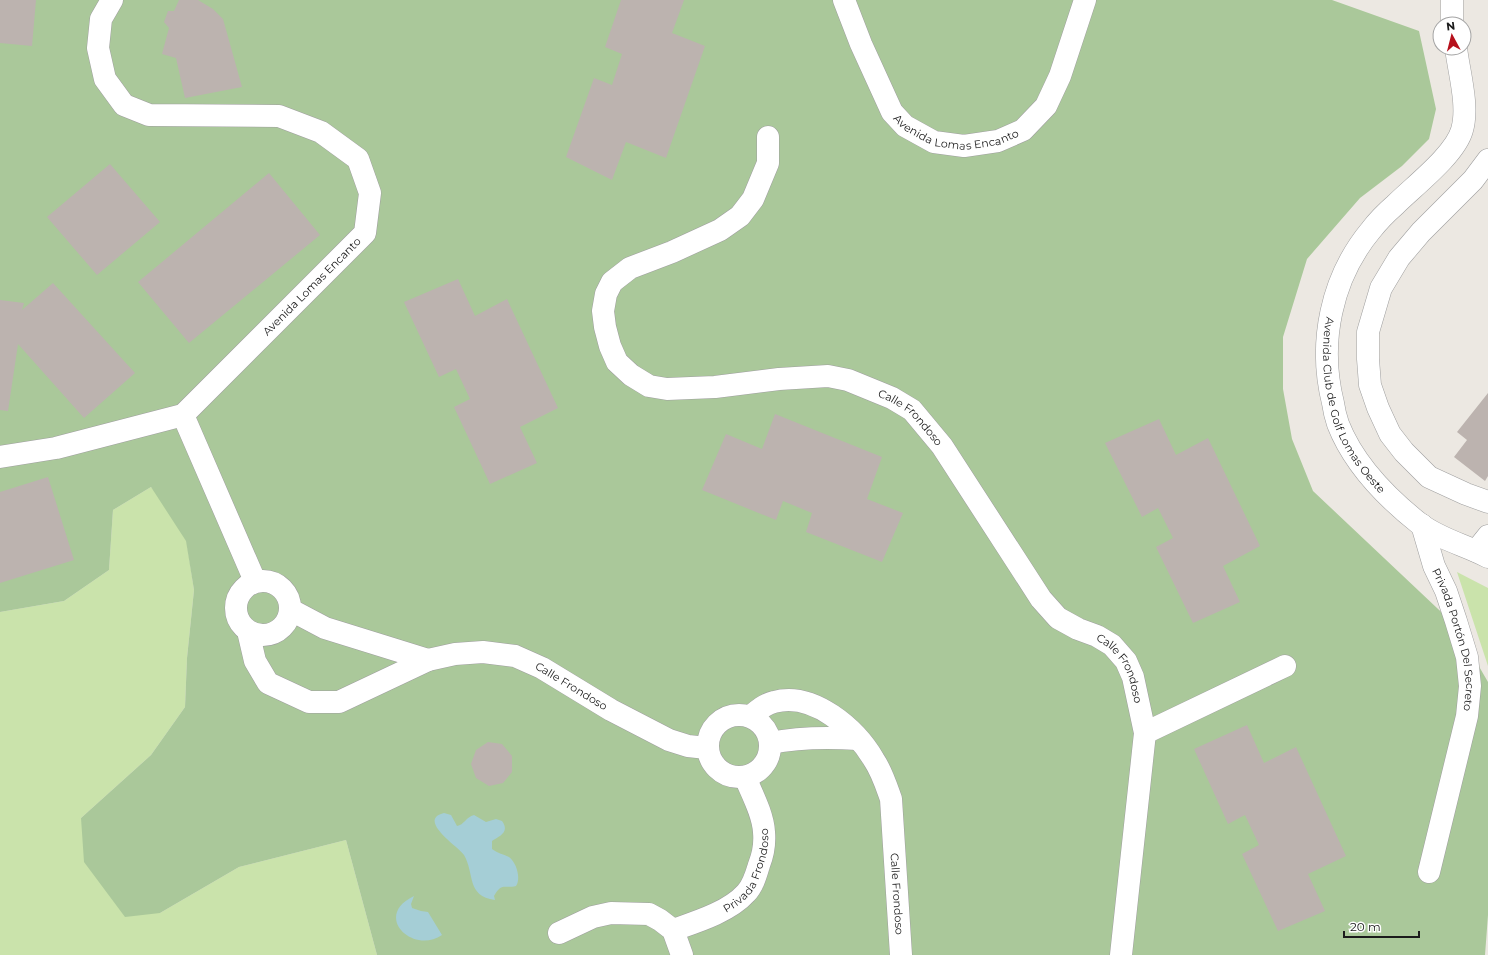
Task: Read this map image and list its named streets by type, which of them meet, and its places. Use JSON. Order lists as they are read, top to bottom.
{
  "streets": {
    "street": [
      "Avenida Lomas Encanto",
      "Avenida Club de Golf Lomas Oeste",
      "Calle Frondoso",
      "Privada Portón Del Secreto",
      "Privada Frondoso"
    ]
  },
  "crossings": [
    ["Avenida Club de Golf Lomas Oeste", "Privada Portón Del Secreto"],
    ["Calle Frondoso", "Privada Frondoso"]
  ],
  "scale_bar": "20 m",
  "north": "top"
}
